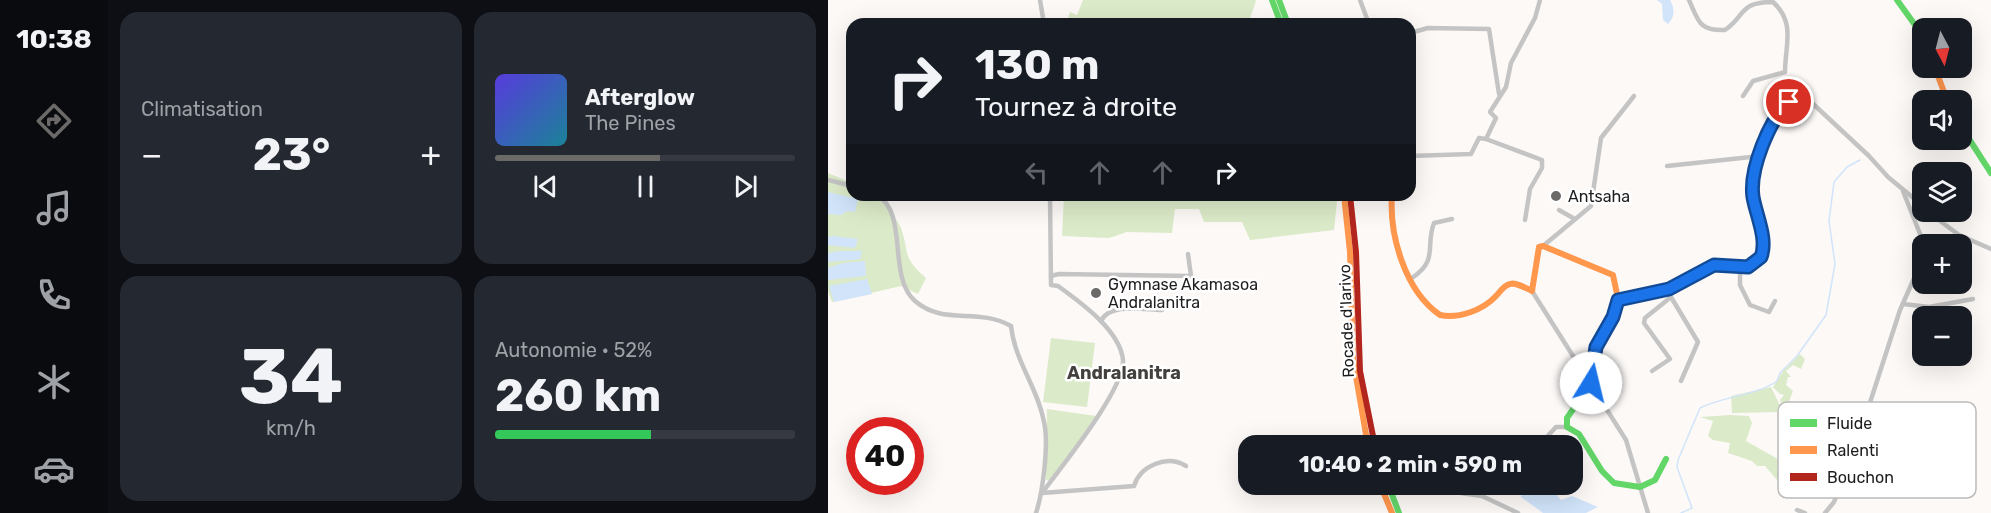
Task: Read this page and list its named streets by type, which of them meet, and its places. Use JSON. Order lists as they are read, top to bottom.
{
  "streets": {
    "street": ["Rocade d'Iarivo"]
  },
  "districts": ["Andralanitra"],
  "places": ["Antsaha", "Gymnase Akamasoa Andralanitra"],
  "legend": ["Fluide", "Ralenti", "Bouchon"],
  "north": "bottom",
  "page": {
    "tabs": "10:38",
    "tile": [
      "Climatisation",
      ["34", "km/h"],
      ["Autonomie · 52%", "260 km"]
    ],
    "map_buttons": ["+", "−"],
    "turn": ["130 m", "Tournez à droite"],
    "song": ["Afterglow", "The Pines"],
    "heat": ["−", "23°", "+"],
    "limit": "40",
    "trip": "10:40 · 2 min · 590 m"
  }
}
